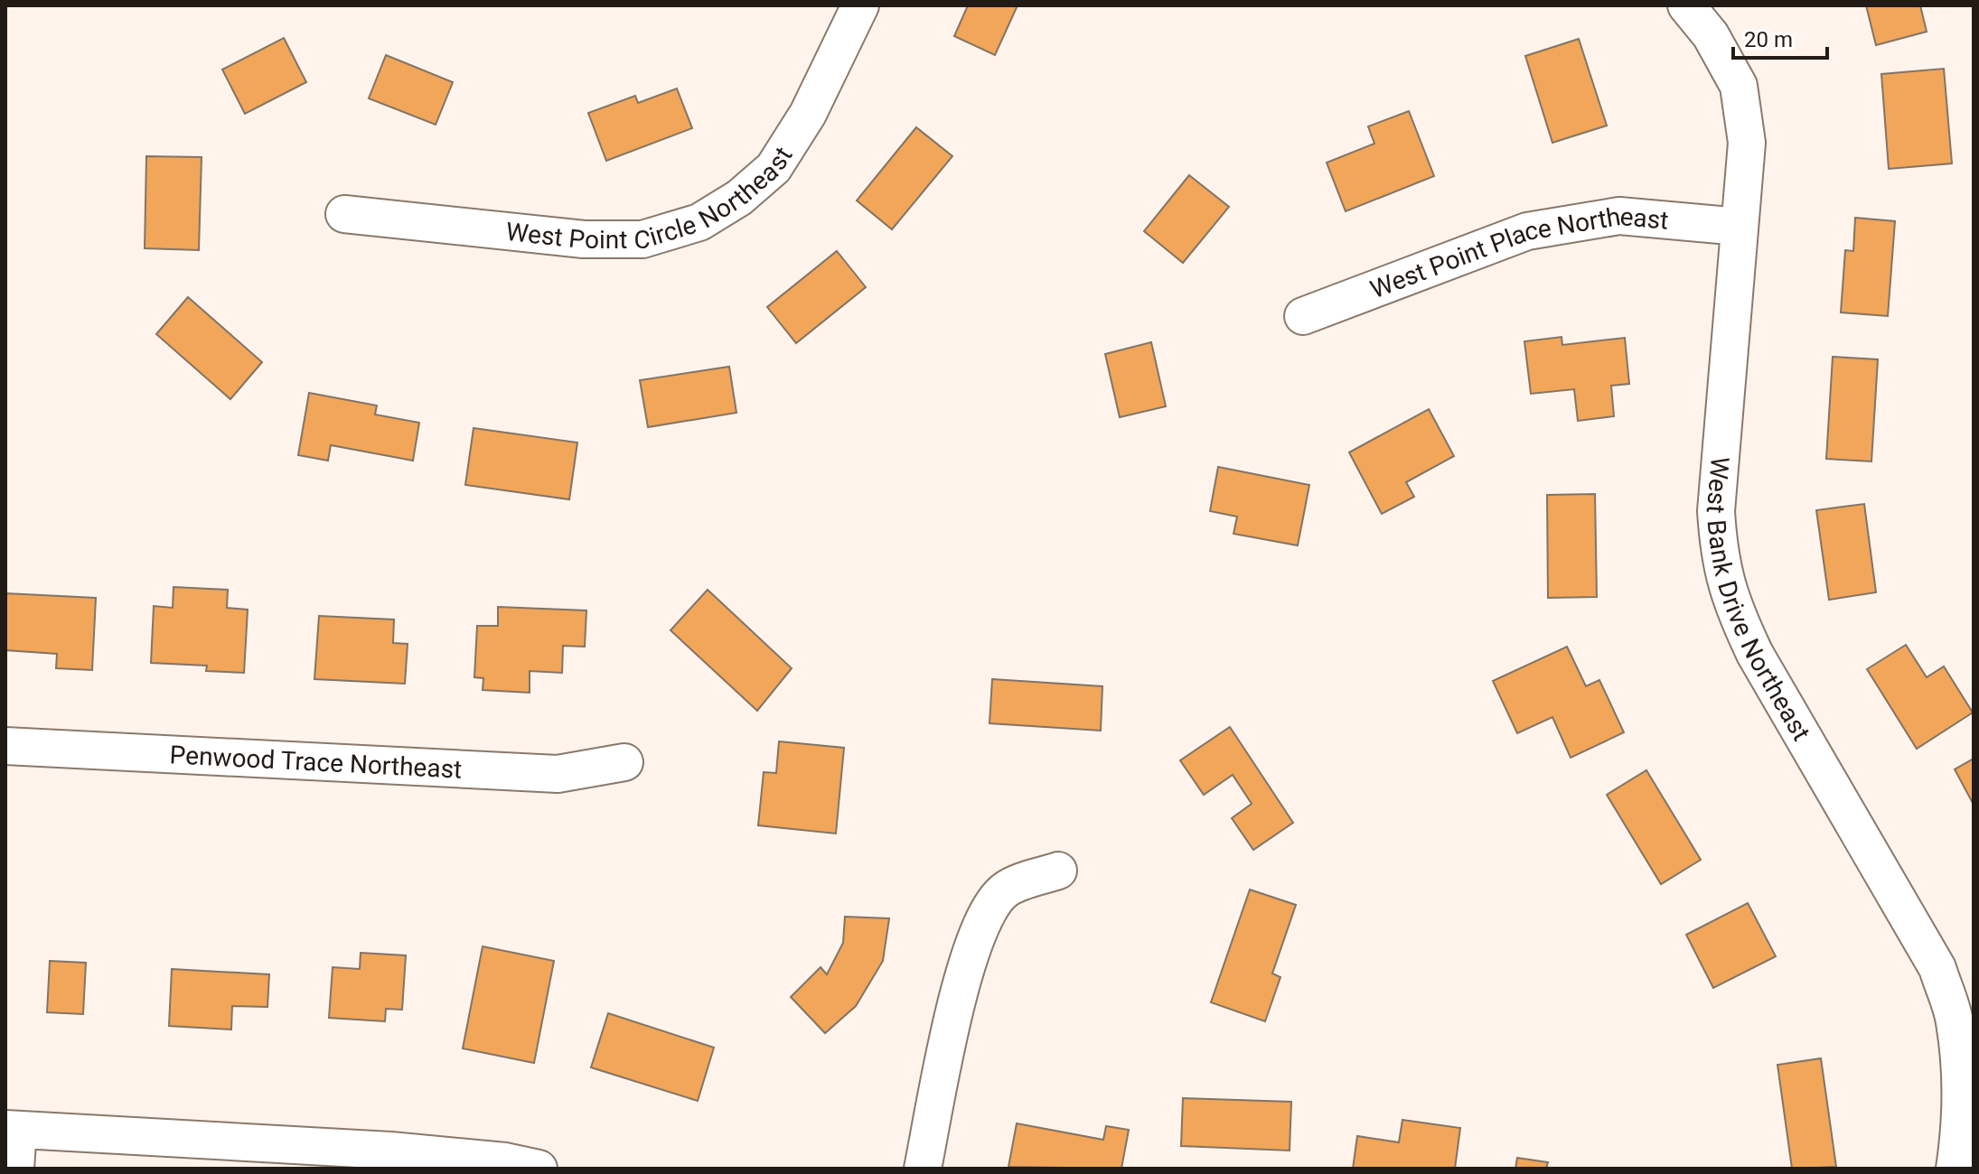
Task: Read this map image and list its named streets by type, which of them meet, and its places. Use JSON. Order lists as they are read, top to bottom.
{
  "streets": {
    "street": [
      "West Point Circle Northeast",
      "West Point Place Northeast",
      "West Bank Drive Northeast",
      "Penwood Trace Northeast"
    ]
  },
  "crossings": [
    ["West Point Place Northeast", "West Bank Drive Northeast"]
  ],
  "scale_bar": "20 m"
}
